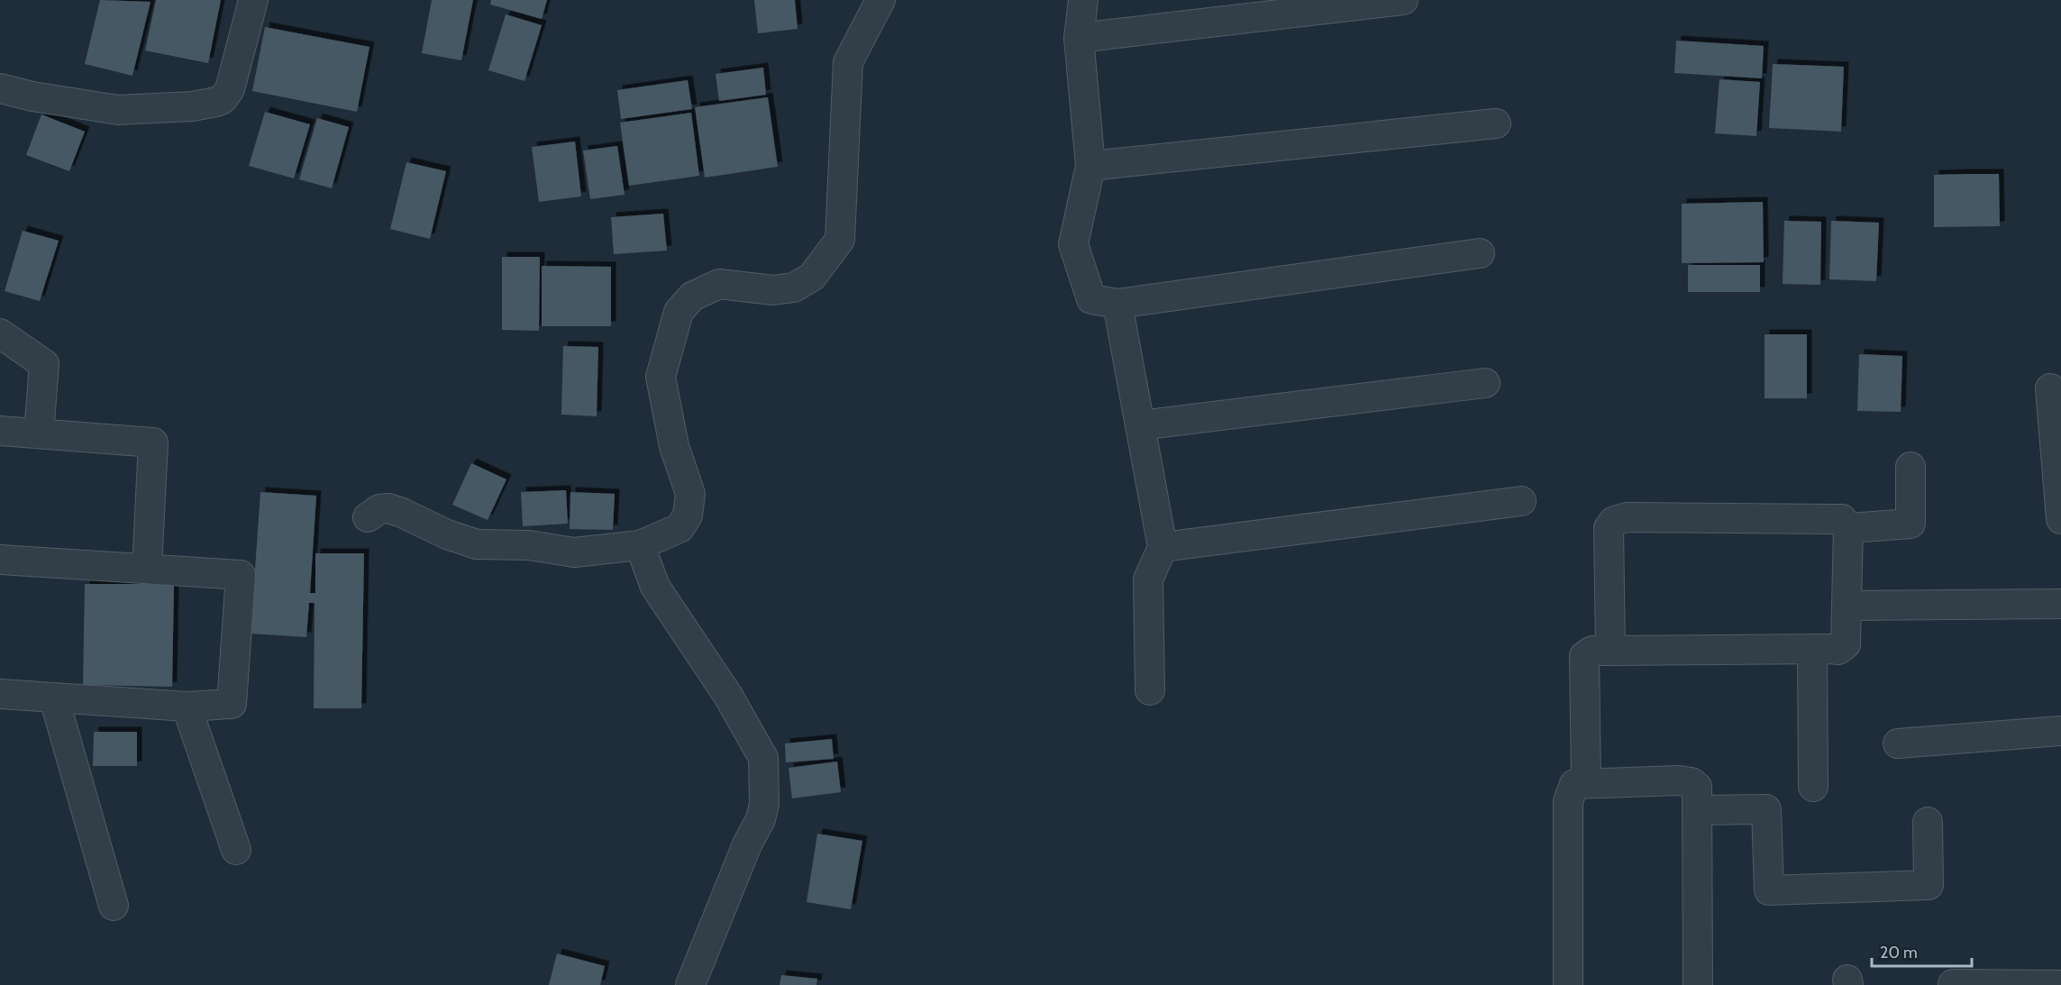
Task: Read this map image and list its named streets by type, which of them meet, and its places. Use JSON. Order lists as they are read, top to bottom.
{
  "scale_bar": "20 m"
}
